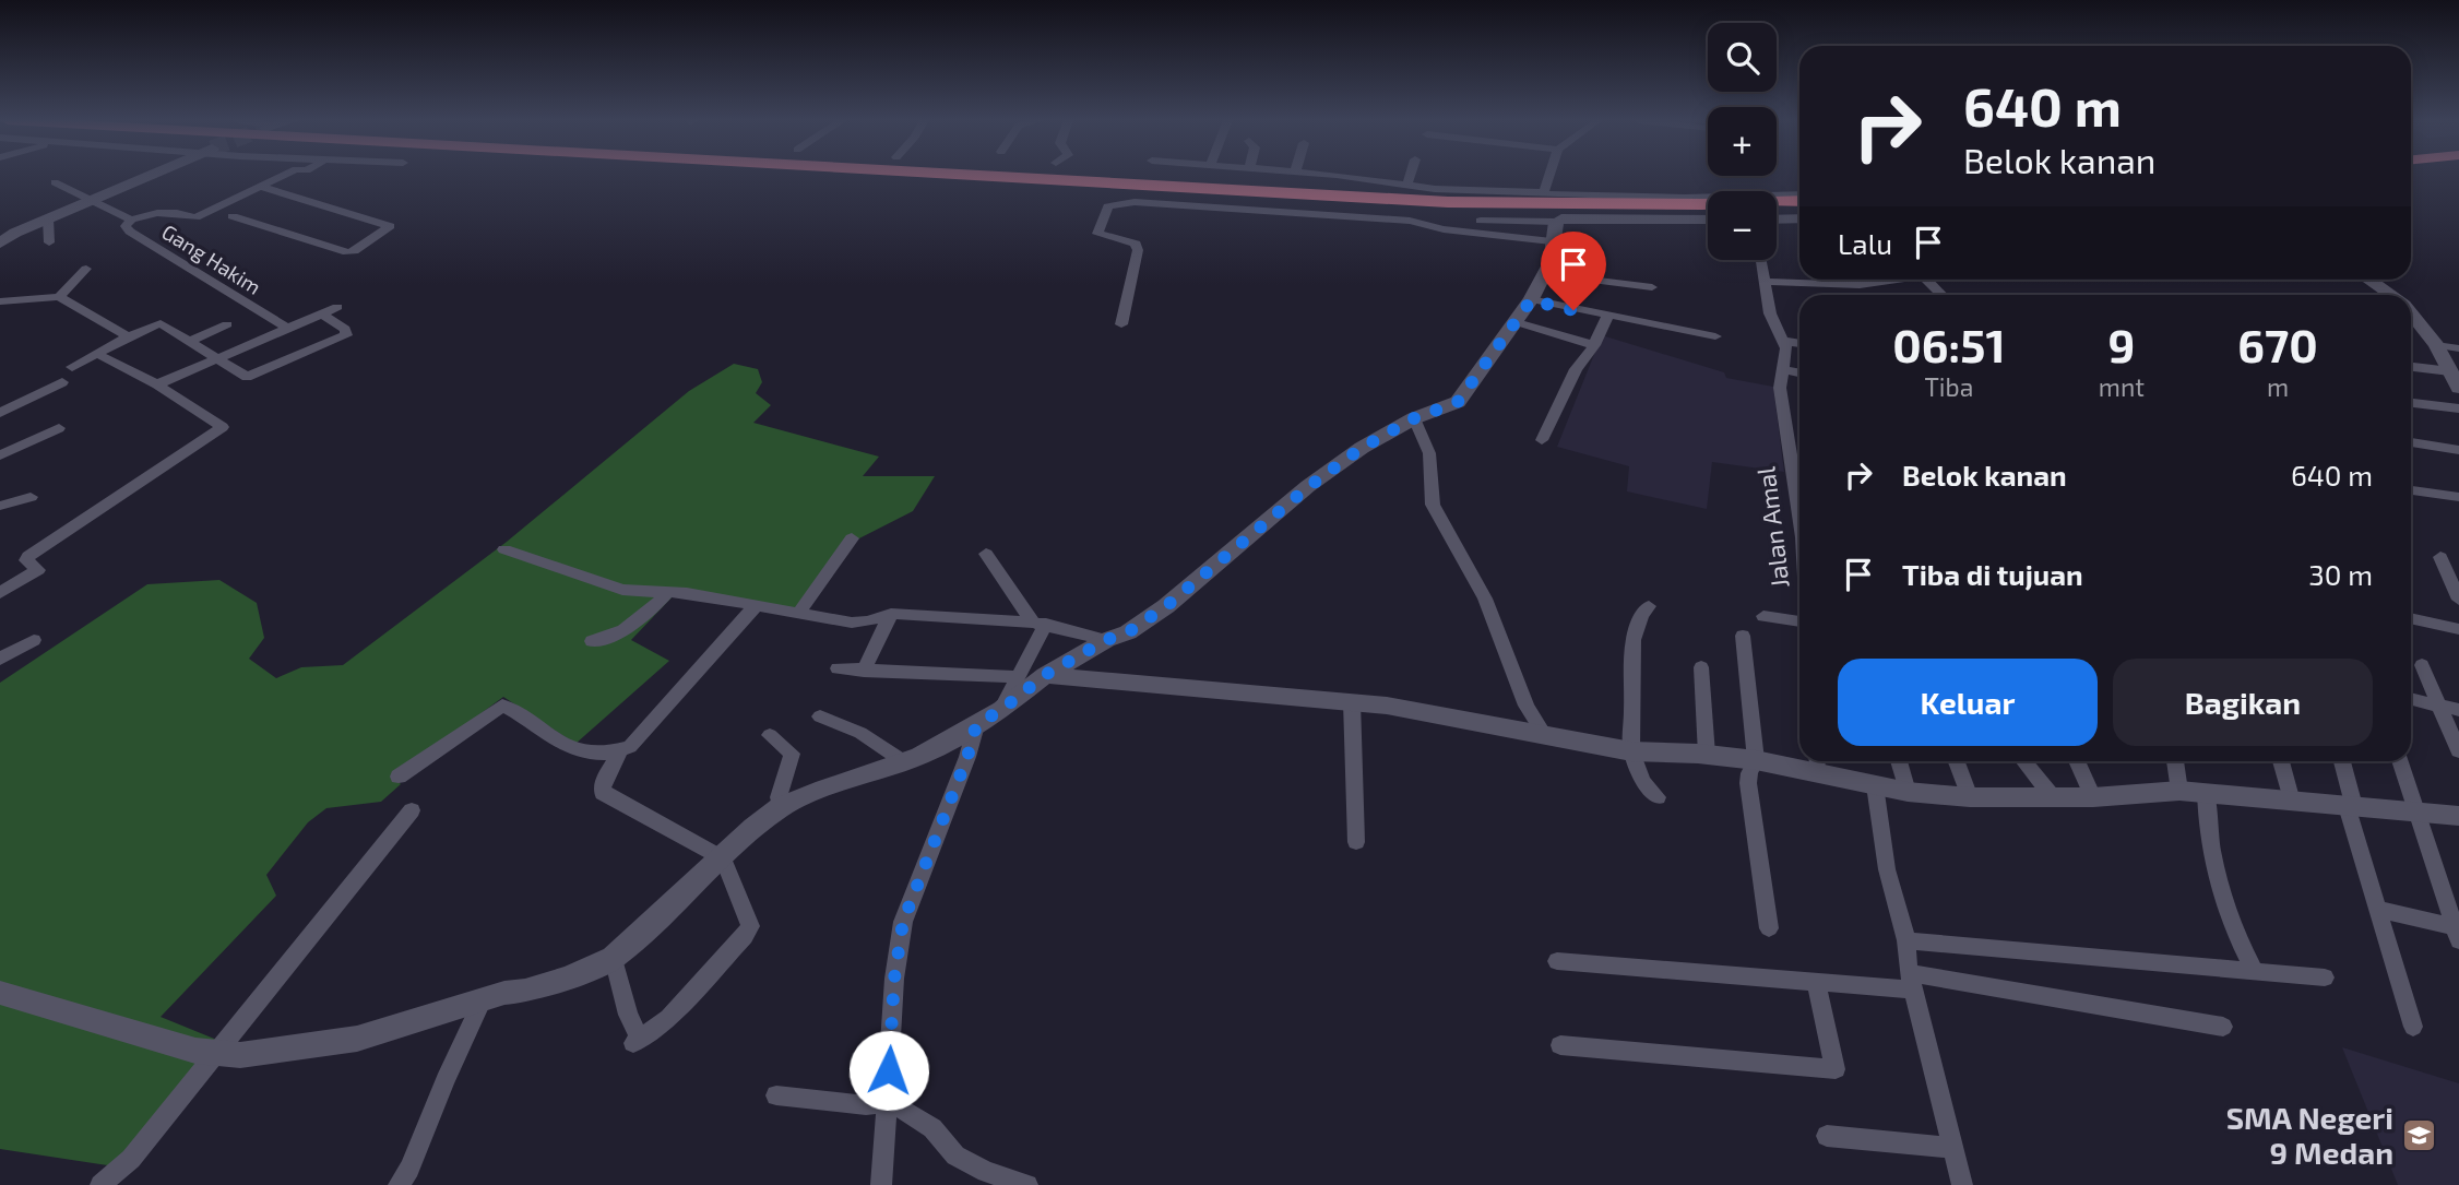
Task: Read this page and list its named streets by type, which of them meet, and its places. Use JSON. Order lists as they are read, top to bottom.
{
  "streets": {
    "street": ["Gang Hakim", "Jalan Amal"]
  },
  "places": {
    "school or university": ["SMA Negeri 9 Medan"]
  },
  "page": {
    "map_buttons": ["+", "−"],
    "turn": ["640 m", "Belok kanan"],
    "then": "Lalu",
    "eta": [
      "06:51",
      "Tiba",
      "9",
      "mnt",
      "670",
      "m"
    ],
    "list": [
      {
        "name": "Belok kanan",
        "value": "640 m"
      },
      {
        "name": "Tiba di tujuan",
        "value": "30 m"
      }
    ],
    "buttons": ["Keluar", "Bagikan"]
  }
}
